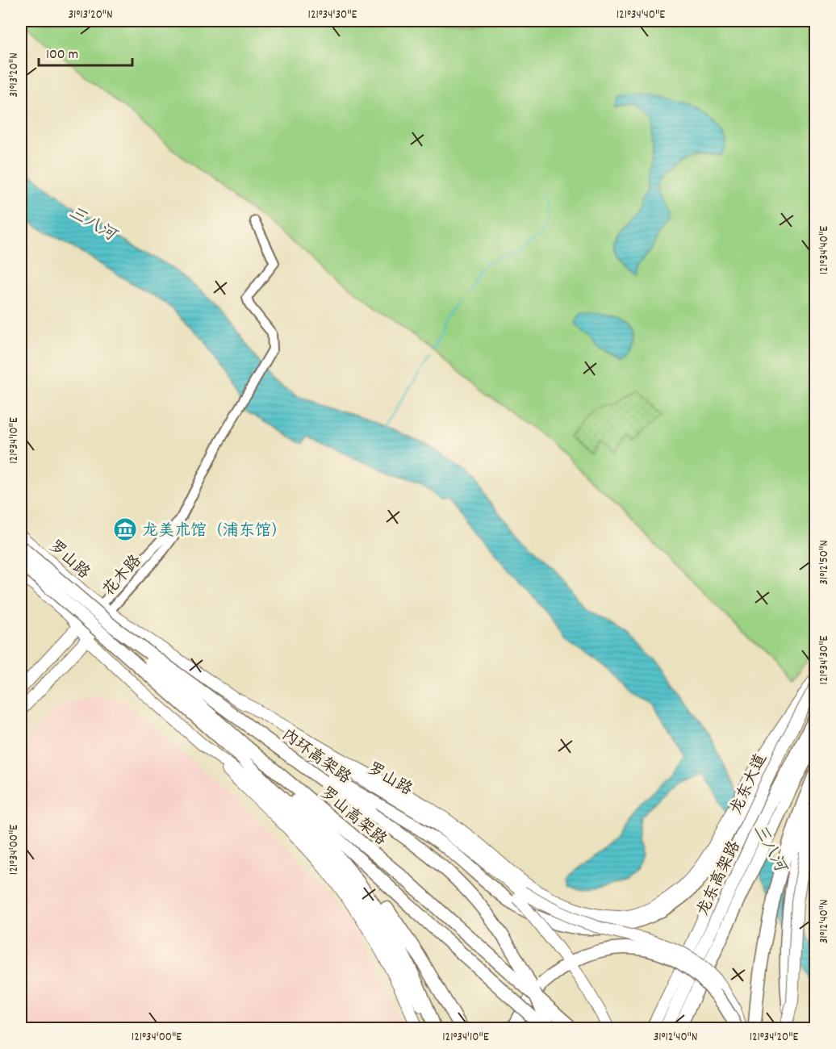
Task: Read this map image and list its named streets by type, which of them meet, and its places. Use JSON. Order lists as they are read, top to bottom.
{
  "streets": {
    "highway": ["内环高架路", "罗山高架路", "龙东高架路"],
    "main road": ["罗山路", "花木路", "龙东大道"]
  },
  "crossings": [
    ["罗山路", "花木路"],
    ["内环高架路", "罗山高架路"]
  ],
  "water": ["三八河"],
  "places": {
    "museum": ["龙美术馆（浦东馆）"]
  },
  "scale_bar": "100 m",
  "coordinates": [
    "31°13'20\"N",
    "121°34'30\"E",
    "121°34'40\"E",
    "121°34'10\"E",
    "31°12'50\"N",
    "121°34'00\"E",
    "31°12'40\"N",
    "121°34'20\"E"
  ]
}
